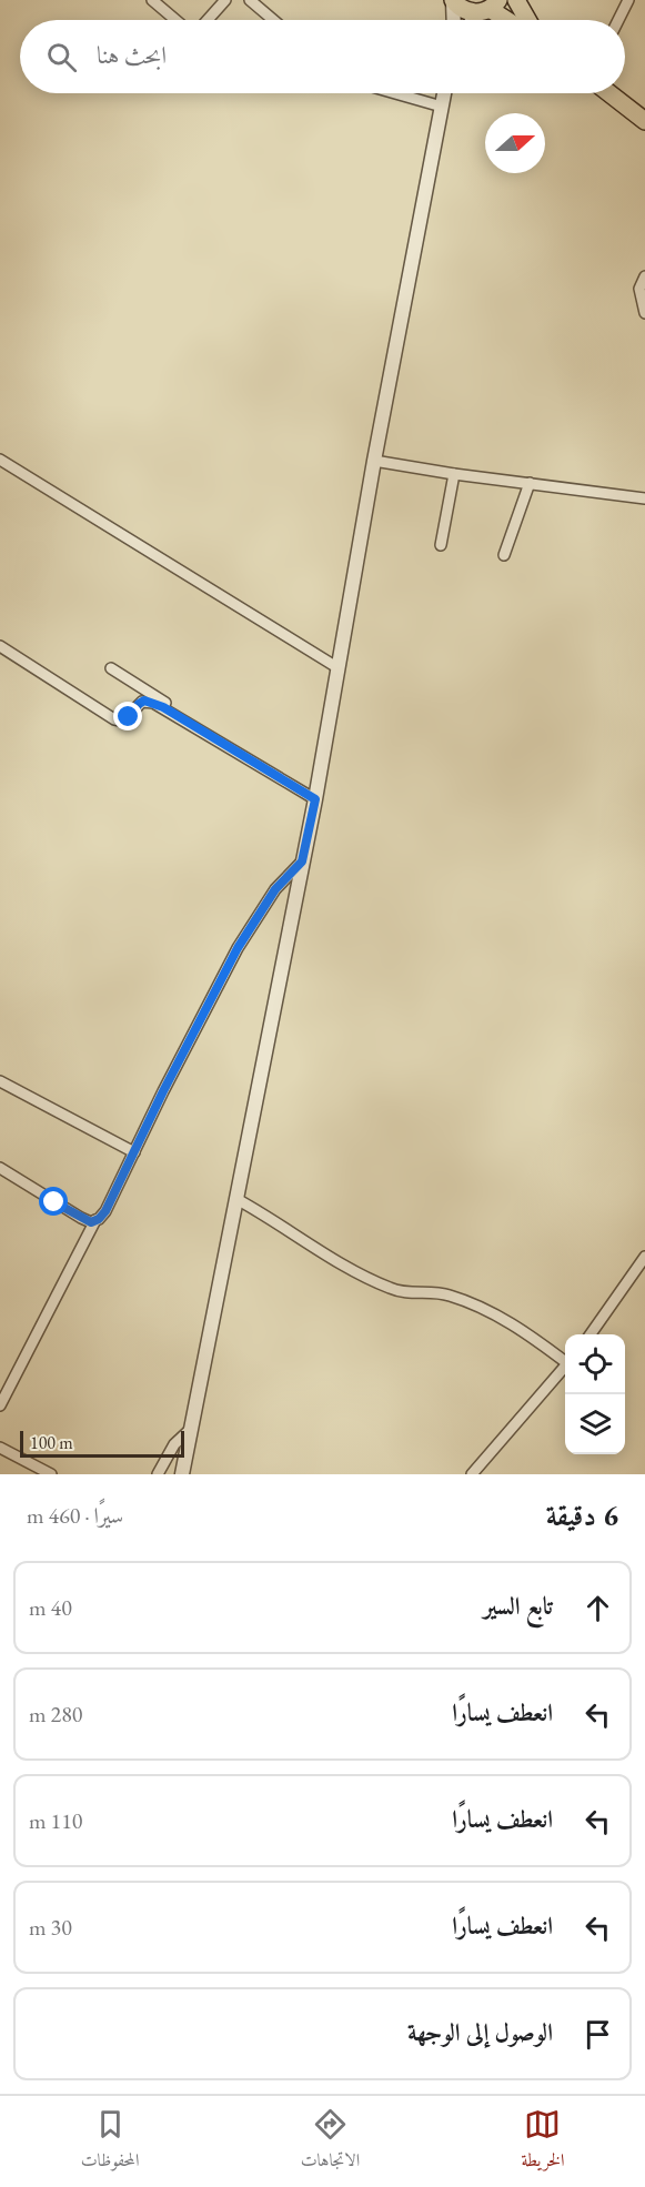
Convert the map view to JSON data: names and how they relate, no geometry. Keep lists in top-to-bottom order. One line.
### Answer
{"scale_bar":"100 m","north":"right","page":{"search":"ابحث هنا","scale":"100 m","heading":["6 دقيقة","سيرًا · 460 m"],"list":[["تابع السير","40 m"],["انعطف يسارًا","280 m"],["انعطف يسارًا","110 m"],["انعطف يسارًا","30 m"],"الوصول إلى الوجهة"],"nav":["الخريطة","الاتجاهات","المحفوظات"]}}
